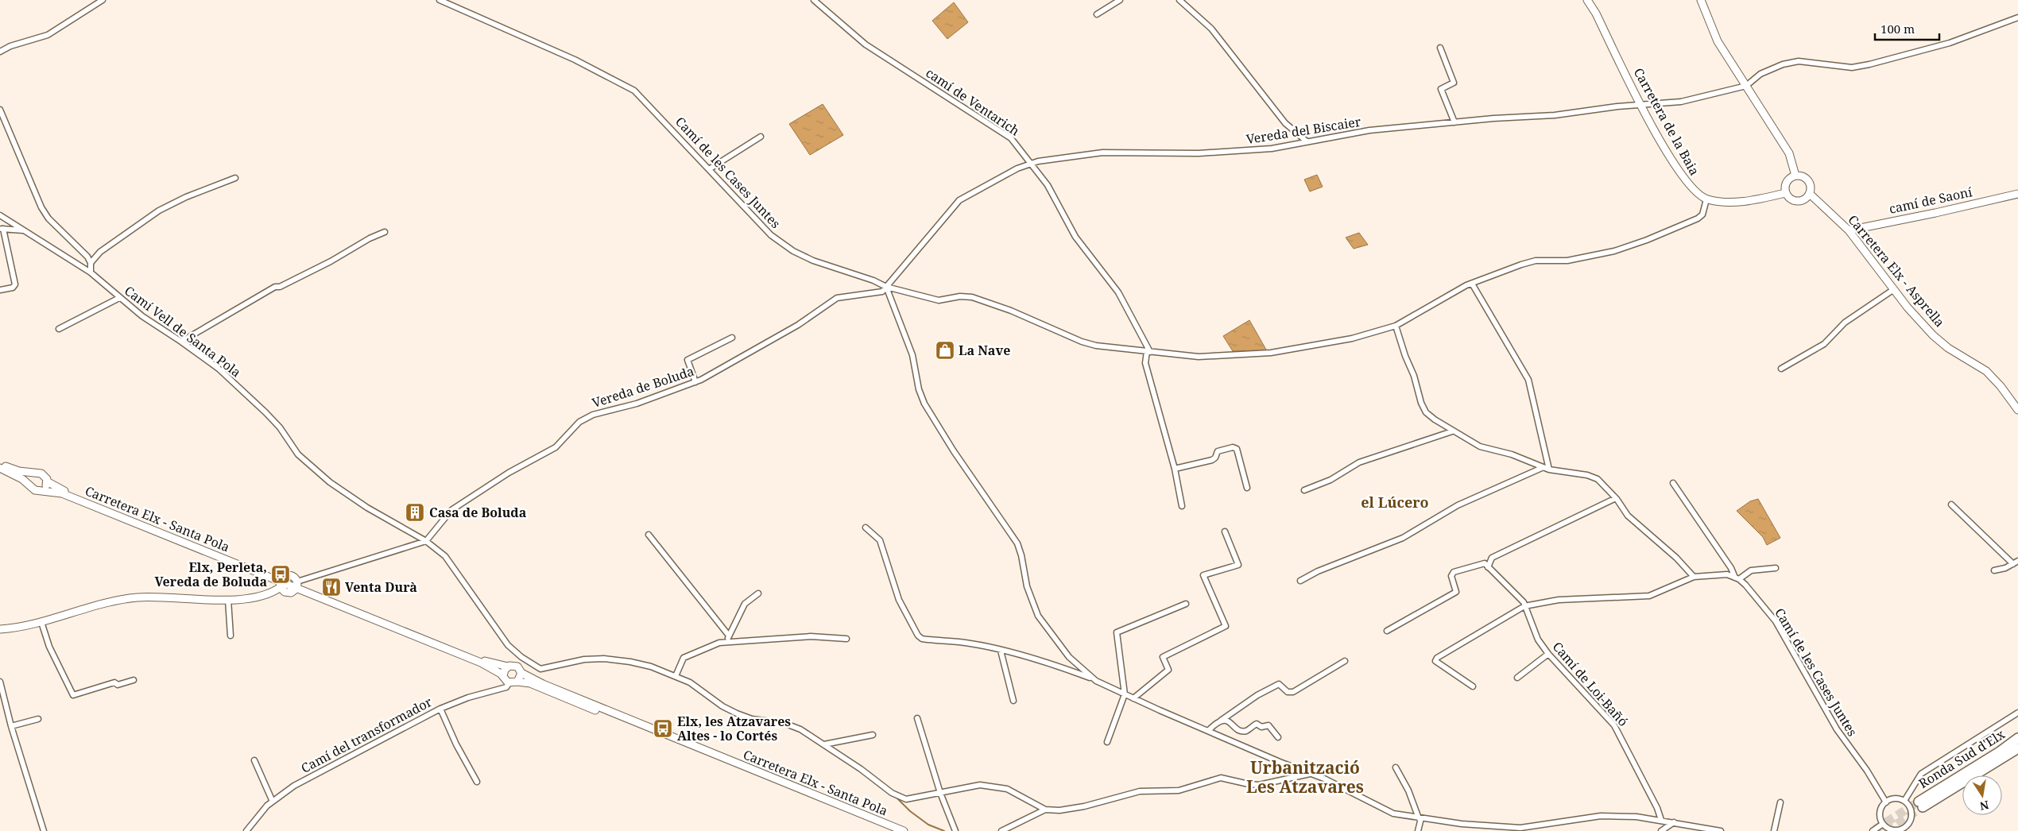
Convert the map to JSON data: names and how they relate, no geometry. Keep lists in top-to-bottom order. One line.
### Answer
{"streets":{"highway":["Ronda Sud d'Elx"],"main road":["Carretera de la Baia","camí de Saoní","Carretera Elx - Asprella","Carretera Elx - Santa Pola"],"street":["camí de Ventarich","Vereda del Biscaier","Camí de les Cases Juntes","Camí Vell de Santa Pola","Vereda de Boluda","Camí de Loi-Bañó","Camí del transformador"]},"crossings":[["camí de Ventarich","Vereda del Biscaier"],["camí de Ventarich","Camí de les Cases Juntes"],["Carretera de la Baia","Vereda del Biscaier"],["Carretera de la Baia","Camí de les Cases Juntes"],["Vereda del Biscaier","Camí de les Cases Juntes"],["Vereda del Biscaier","Vereda de Boluda"],["Camí de les Cases Juntes","Vereda de Boluda"],["camí de Saoní","Carretera Elx - Asprella"],["Camí Vell de Santa Pola","Vereda de Boluda"],["Carretera Elx - Santa Pola","Camí del transformador"]],"districts":["el Lúcero","Urbanització Les Atzavares"],"places":{"shop":["La Nave"],"building":["Casa de Boluda"],"bus stop":["Elx, Perleta, Vereda de Boluda","Elx, les Atzavares Altes - lo Cortés"],"restaurant":["Venta Durà"]},"scale_bar":"100 m","north":"bottom"}
